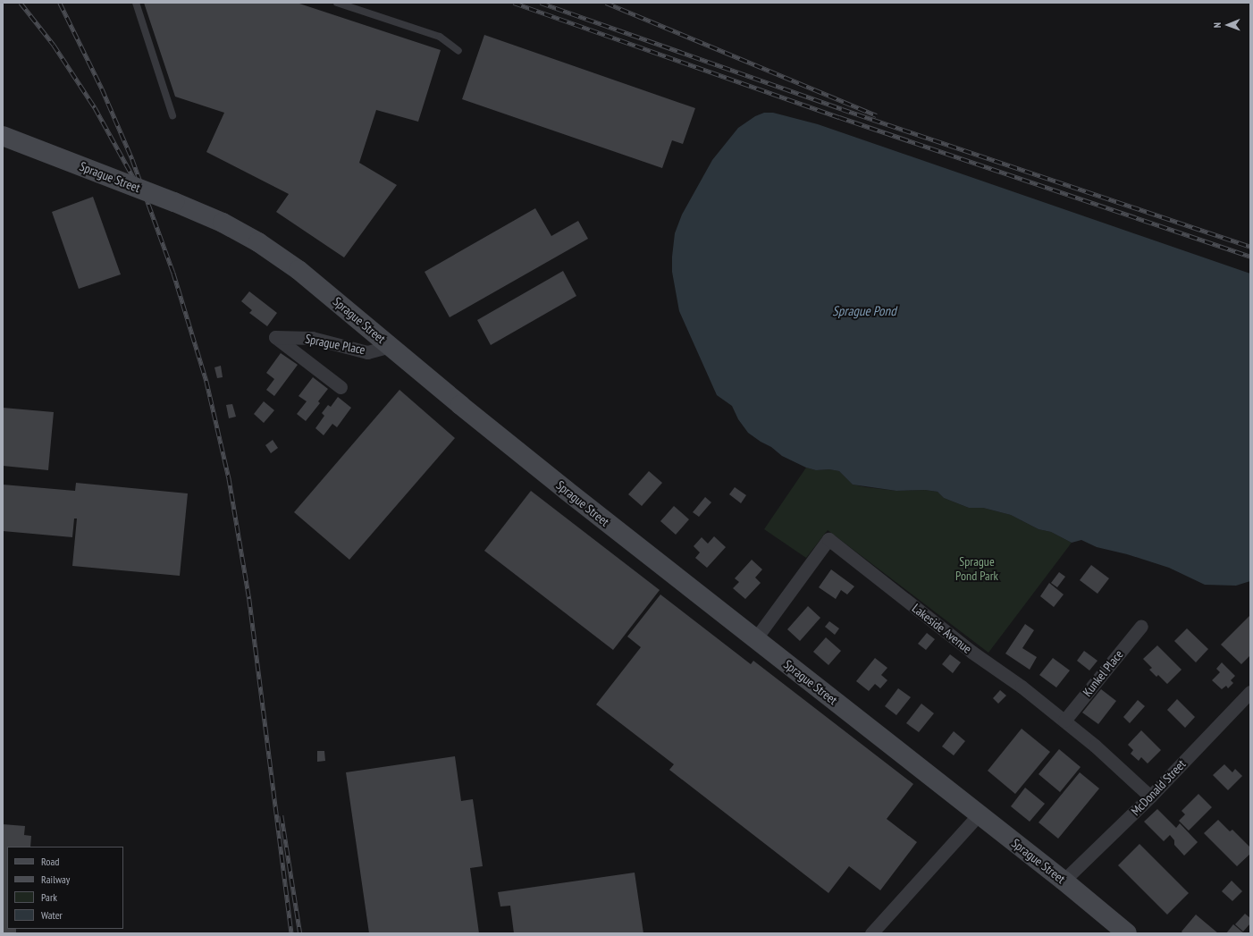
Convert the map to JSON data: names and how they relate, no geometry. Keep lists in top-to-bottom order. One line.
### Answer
{"streets":{"main road":["Sprague Street"],"street":["Sprague Place","Lakeside Avenue","Kunkel Place","McDonald Street"]},"crossings":[["Sprague Street","Sprague Place"],["Sprague Street","Lakeside Avenue"],["Sprague Street","McDonald Street"],["Lakeside Avenue","Kunkel Place"],["Lakeside Avenue","McDonald Street"]],"water":["Sprague Pond"],"parks":["Sprague Pond Park"],"legend":["Road","Railway","Park","Water"],"north":"left"}
